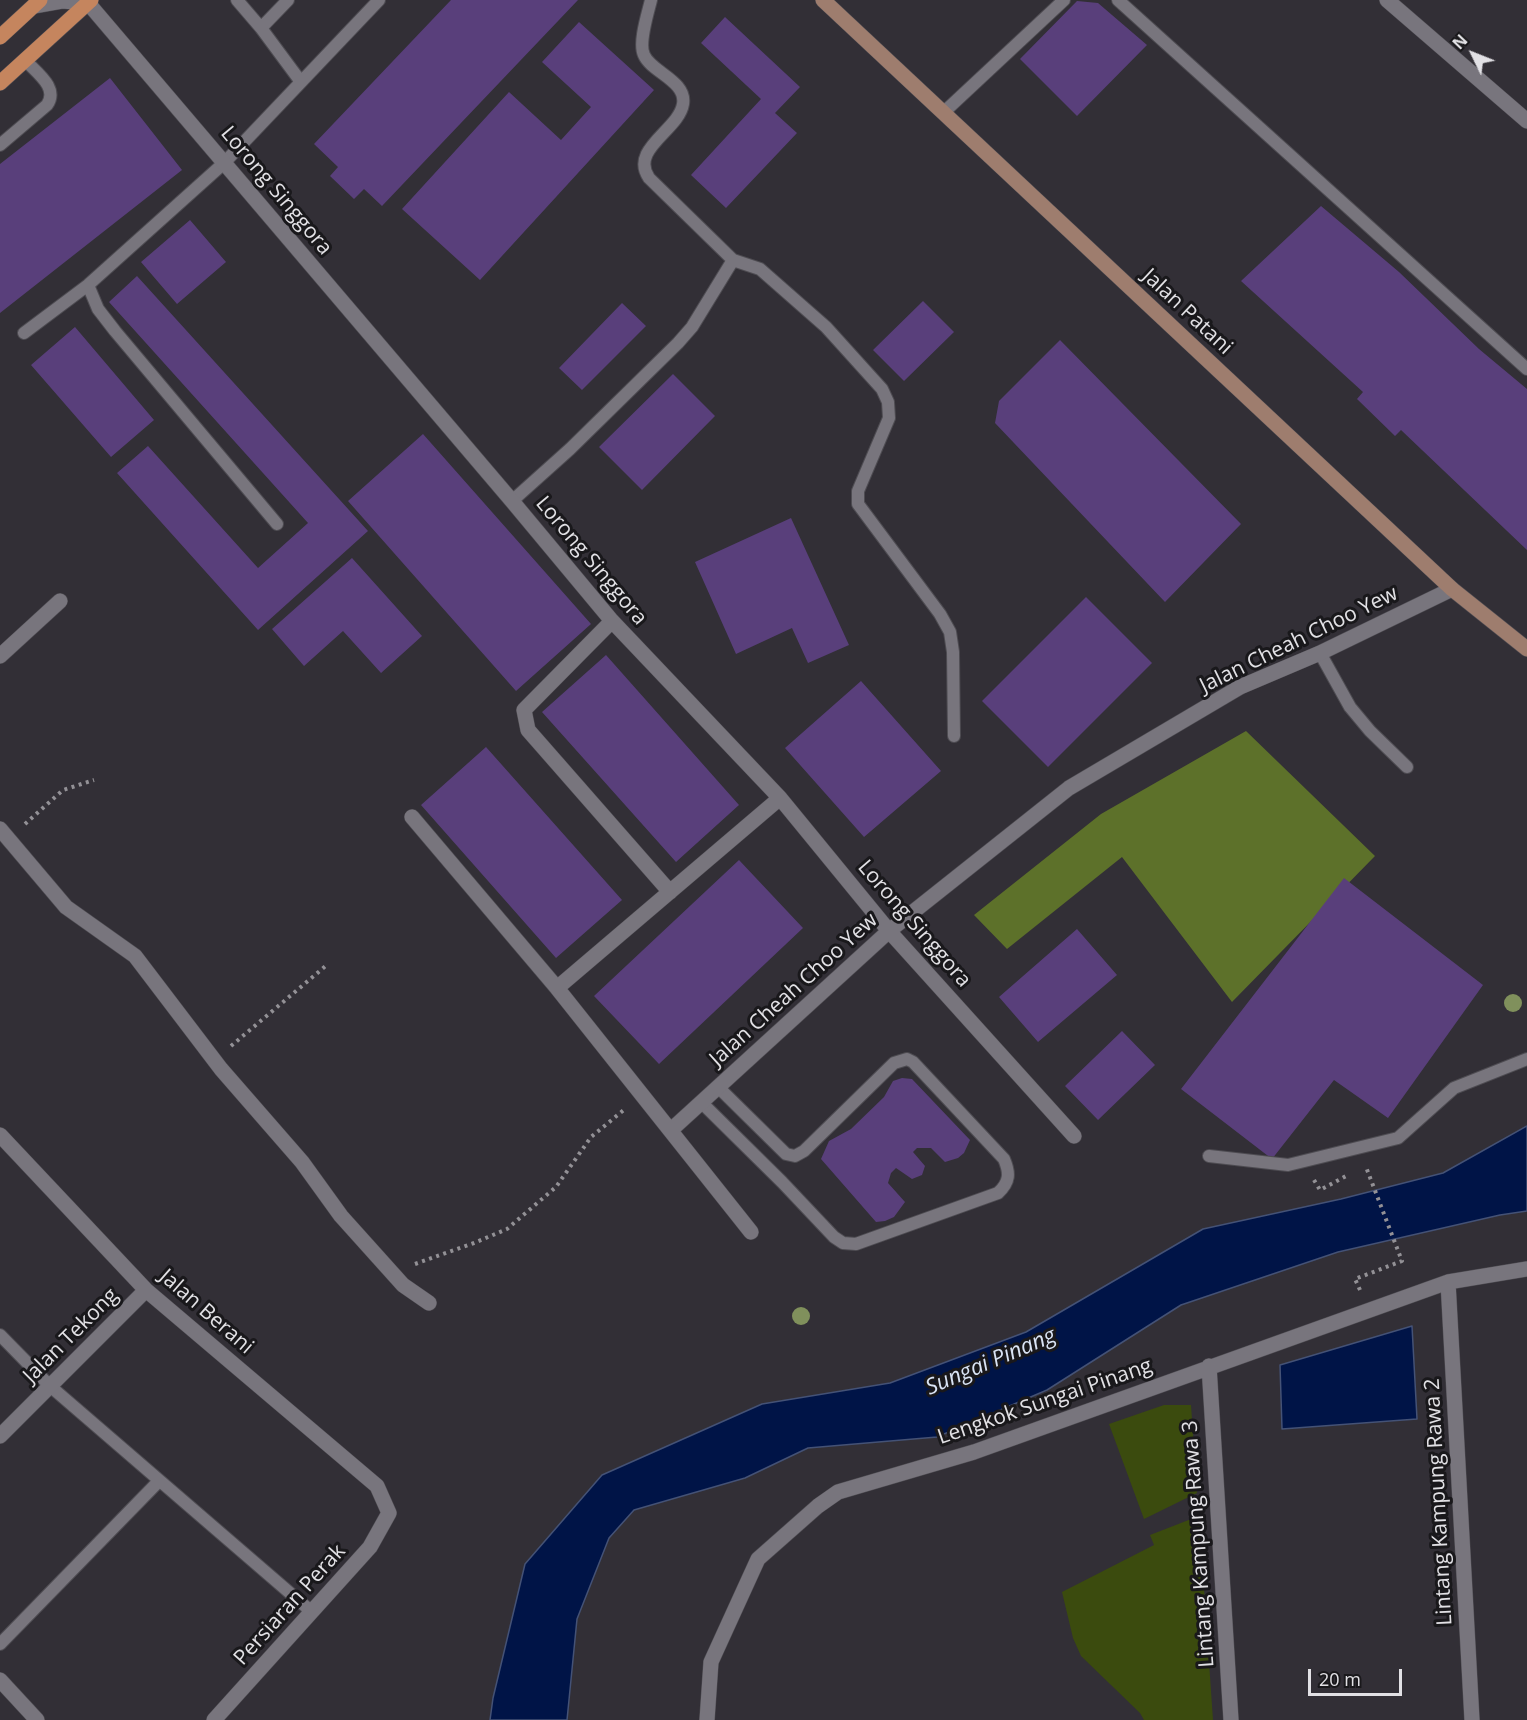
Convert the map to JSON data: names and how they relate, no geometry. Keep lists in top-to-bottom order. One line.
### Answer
{"streets":{"main road":["Jalan Patani"],"street":["Lorong Singgora","Jalan Cheah Choo Yew","Jalan Berani","Jalan Tekong","Lengkok Sungai Pinang","Lintang Kampung Rawa 2","Lintang Kampung Rawa 3","Persiaran Perak"]},"crossings":[["Lorong Singgora","Jalan Cheah Choo Yew"],["Jalan Patani","Jalan Cheah Choo Yew"],["Jalan Berani","Jalan Tekong"],["Jalan Berani","Persiaran Perak"],["Lengkok Sungai Pinang","Lintang Kampung Rawa 2"],["Lengkok Sungai Pinang","Lintang Kampung Rawa 3"]],"water":["Sungai Pinang"],"scale_bar":"20 m","north":"top left"}
